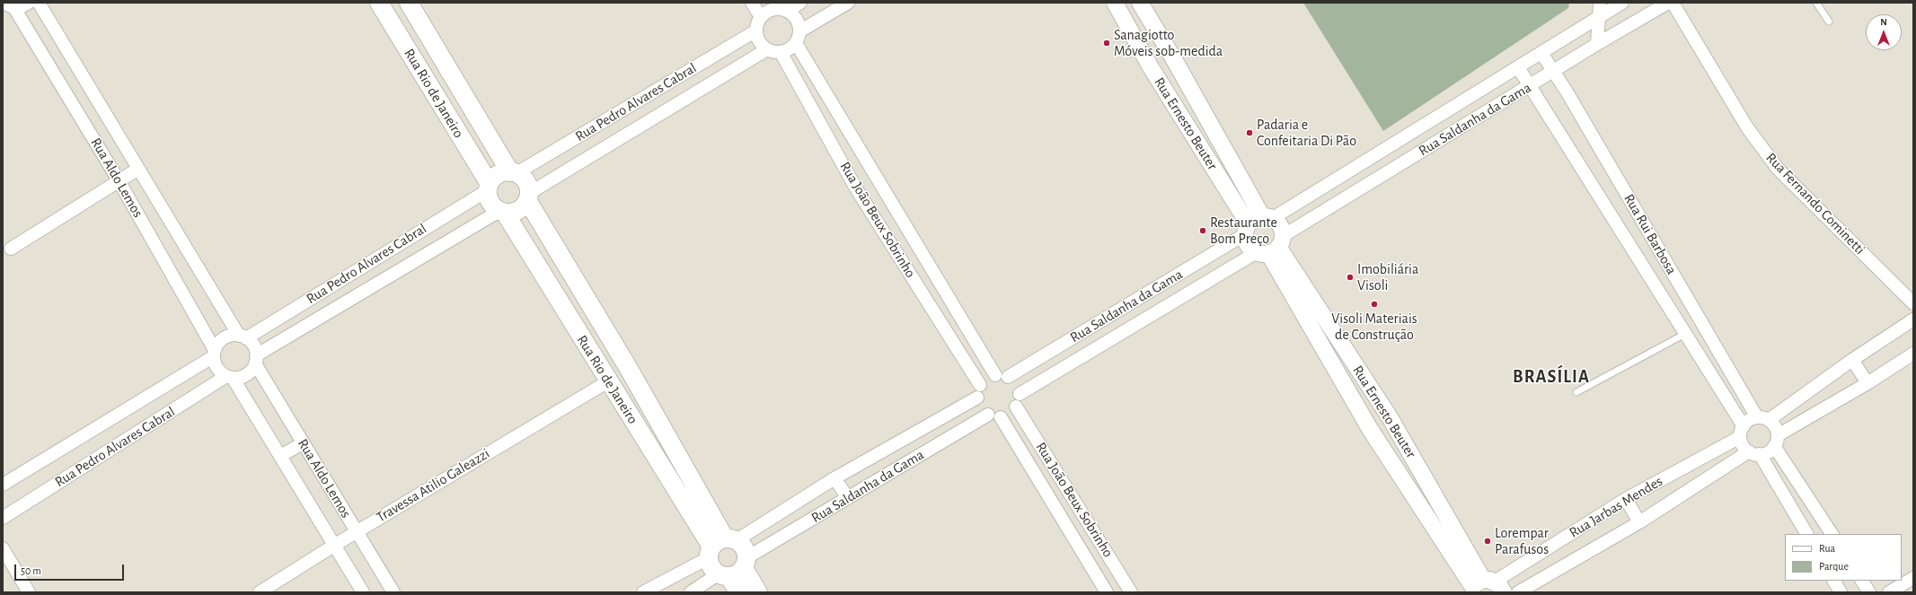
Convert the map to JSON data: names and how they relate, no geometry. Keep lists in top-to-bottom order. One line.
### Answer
{"streets":{"main road":["Rua Rio de Janeiro"],"street":["Rua Pedro Alvares Cabral","Rua Saldanha da Gama","Rua Ernesto Beuter","Rua Aldo Lemos","Rua Fernando Cominetti","Rua João Beux Sobrinho","Rua Rui Barbosa","Travessa Atilio Galeazzi","Rua Jarbas Mendes"]},"crossings":[["Rua Rio de Janeiro","Rua Pedro Alvares Cabral"],["Rua Rio de Janeiro","Rua Saldanha da Gama"],["Rua Rio de Janeiro","Travessa Atilio Galeazzi"],["Rua Pedro Alvares Cabral","Rua Aldo Lemos"],["Rua Pedro Alvares Cabral","Rua João Beux Sobrinho"],["Rua Saldanha da Gama","Rua Ernesto Beuter"],["Rua Saldanha da Gama","Rua João Beux Sobrinho"],["Rua Saldanha da Gama","Rua Rui Barbosa"],["Rua Ernesto Beuter","Rua Jarbas Mendes"],["Rua Aldo Lemos","Travessa Atilio Galeazzi"],["Rua Rui Barbosa","Rua Jarbas Mendes"]],"districts":["BRASÍLIA"],"places":["Sanagiotto Móveis sob-medida","Padaria e Confeitaria Di Pão","Restaurante Bom Preço","Imobiliária Visoli","Visoli Materiais de Construção","Lorempar Parafusos"],"legend":["Rua","Parque"],"scale_bar":"50 m","north":"top"}
